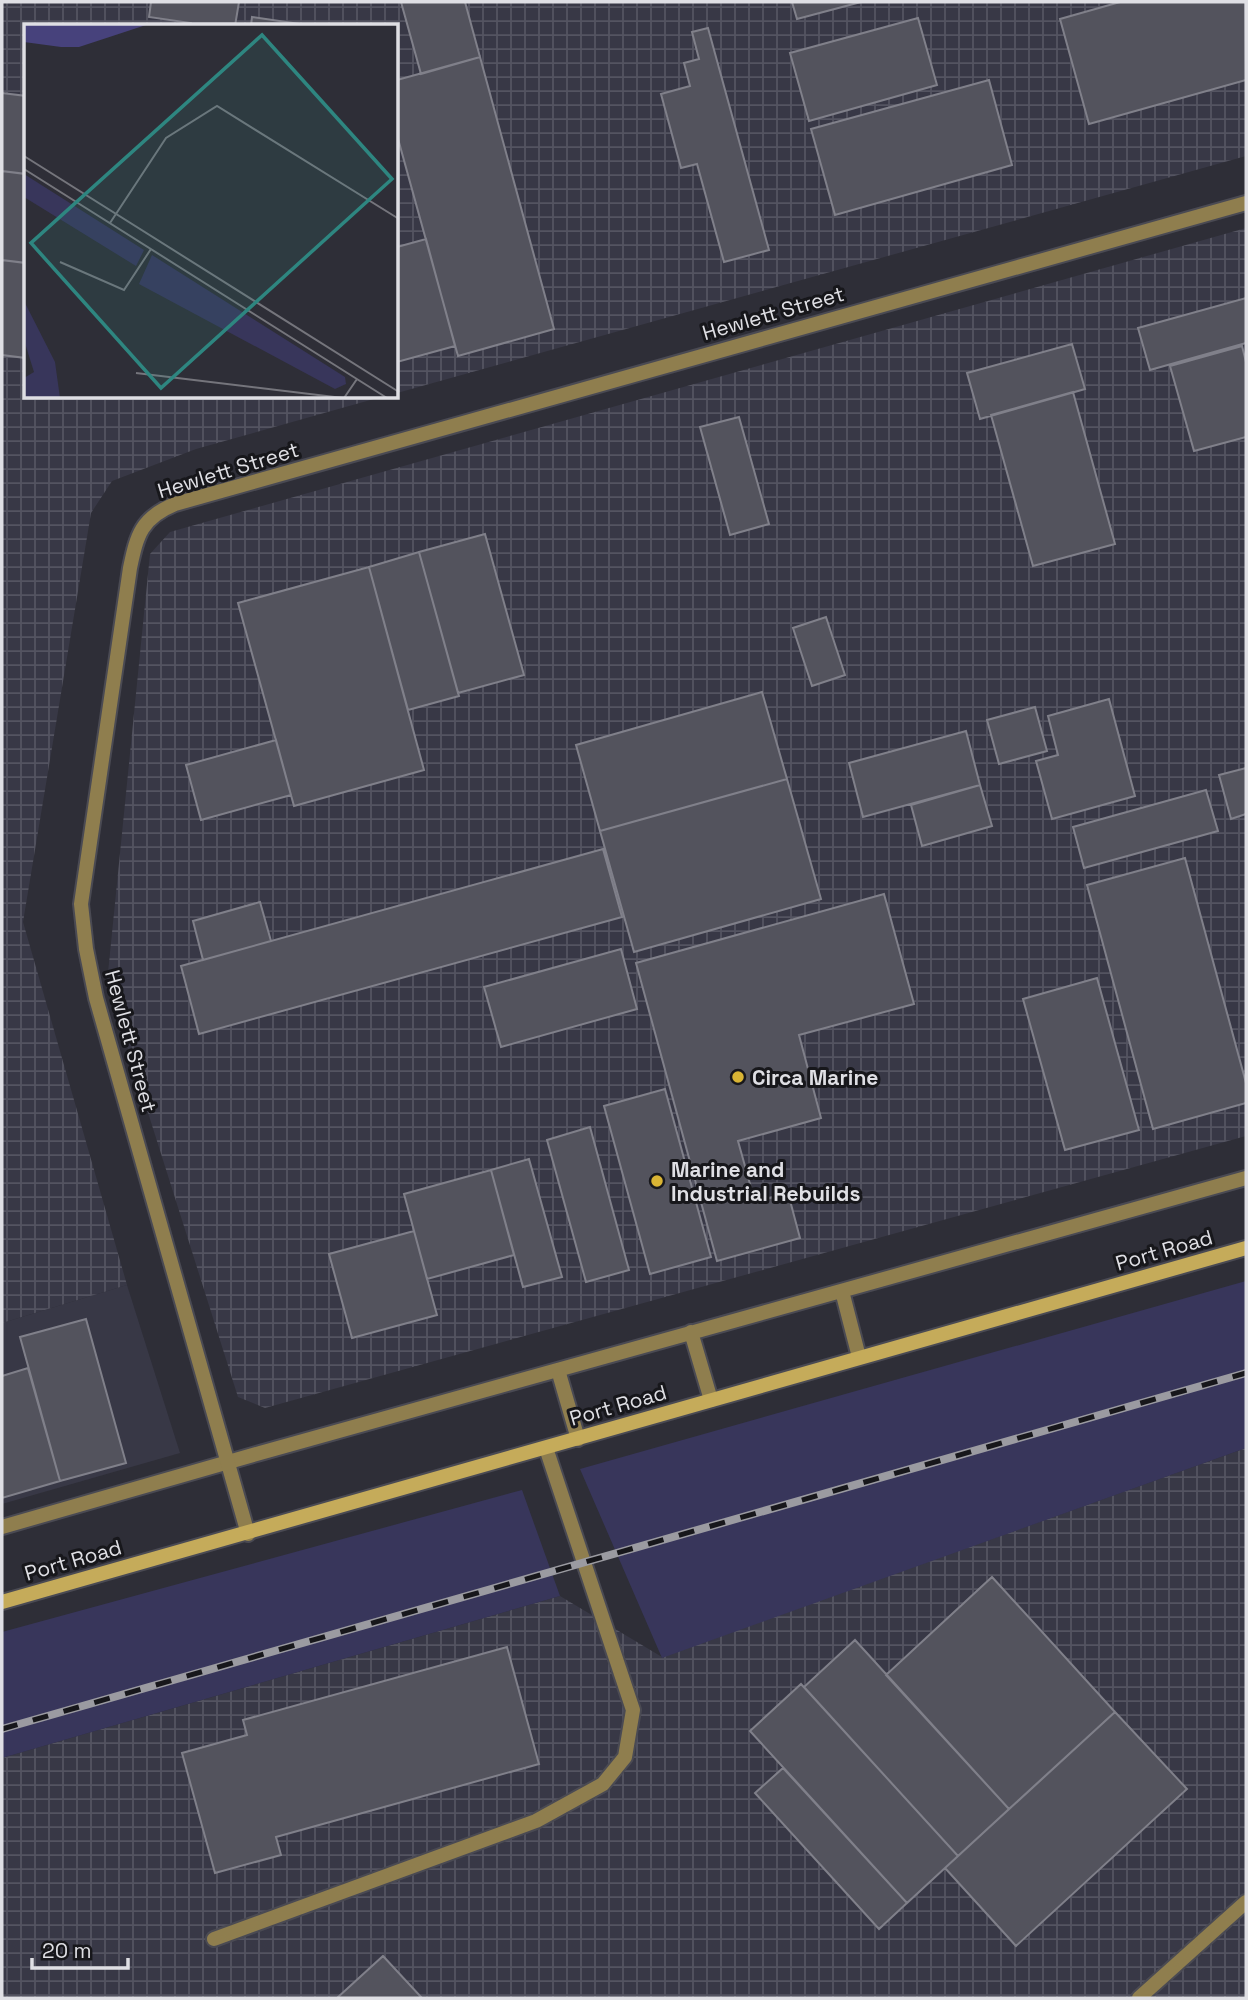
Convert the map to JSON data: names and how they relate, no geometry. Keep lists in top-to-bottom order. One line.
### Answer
{"streets":{"main road":["Port Road"],"street":["Hewlett Street"]},"crossings":[["Hewlett Street","Port Road"]],"places":["Circa Marine","Marine and Industrial Rebuilds"],"scale_bar":"20 m"}
